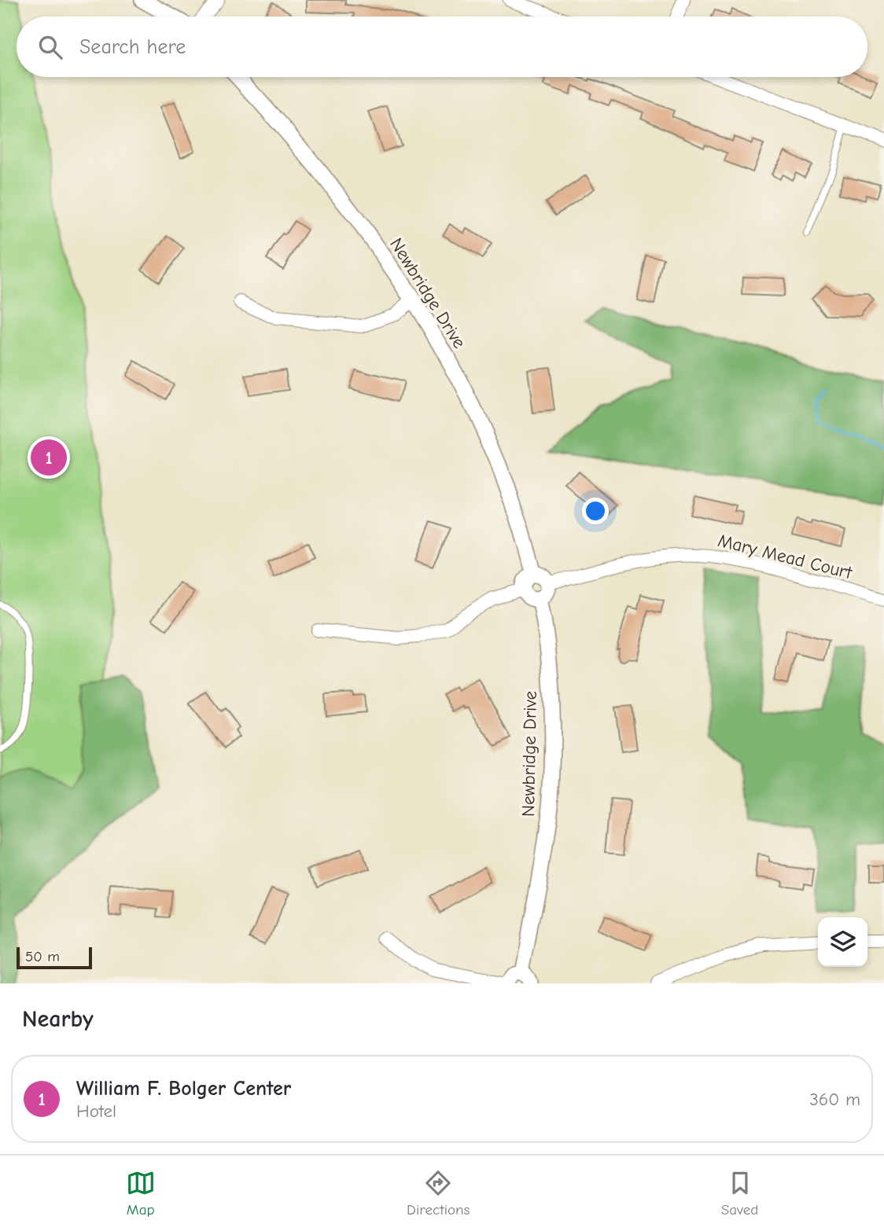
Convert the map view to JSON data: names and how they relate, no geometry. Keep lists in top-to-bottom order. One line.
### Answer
{"streets":{"street":["Newbridge Drive","Mary Mead Court"]},"crossings":[["Newbridge Drive","Mary Mead Court"]],"scale_bar":"50 m","page":{"search":"Search here","pins":"1","scale":"50 m","heading":"Nearby","list":[{"mark":"1","name":"William F. Bolger Center","note":"Hotel","value":"360 m"}],"nav":["Map","Directions","Saved"]}}
